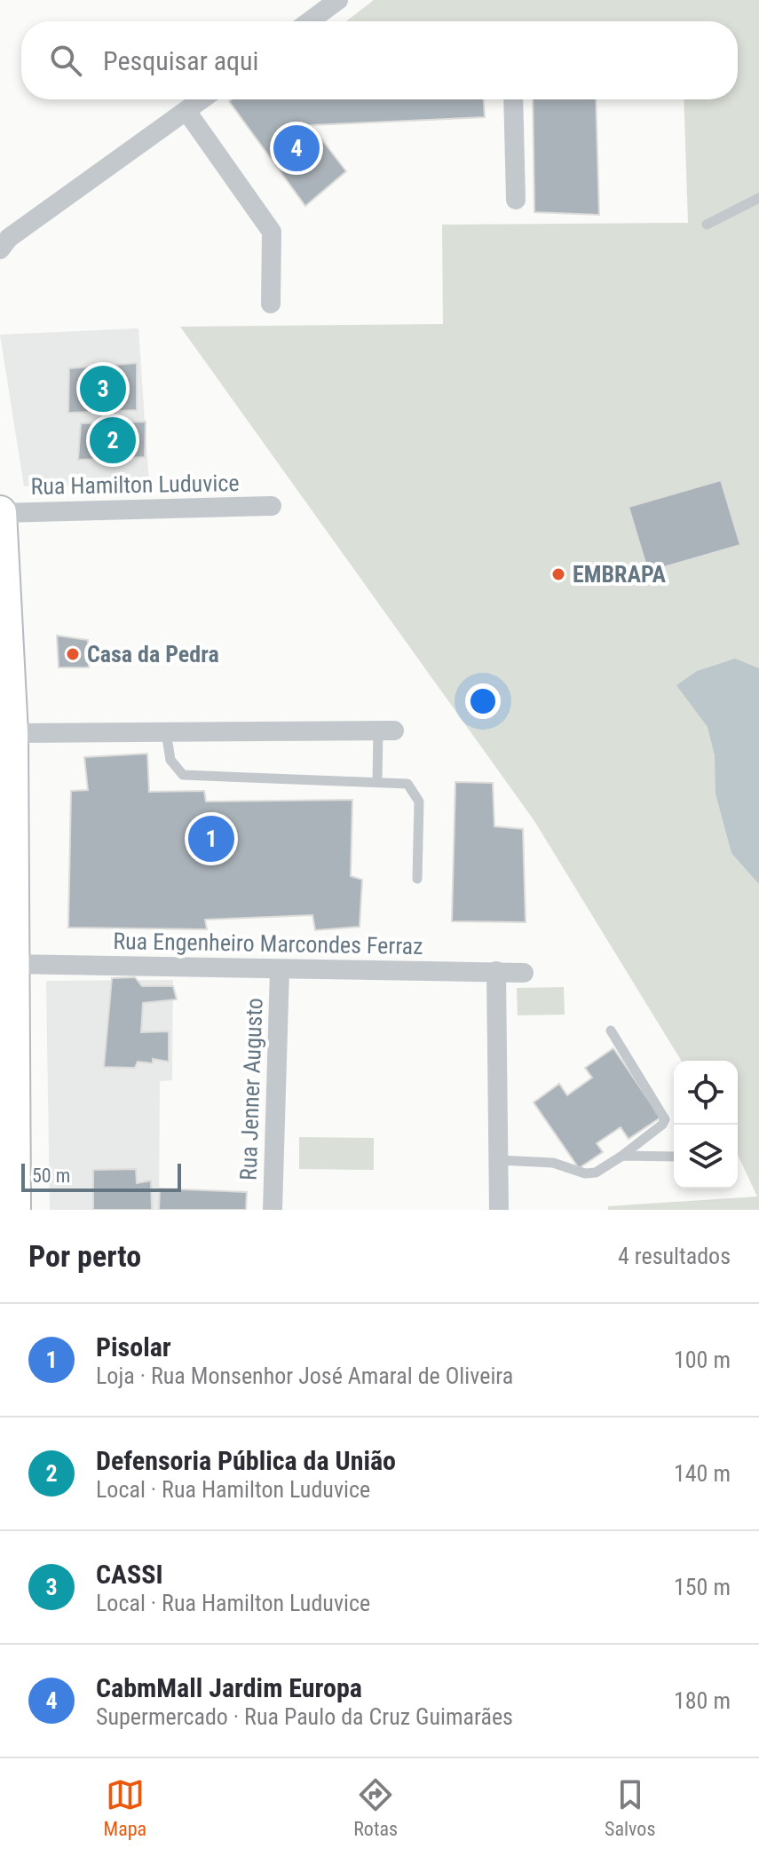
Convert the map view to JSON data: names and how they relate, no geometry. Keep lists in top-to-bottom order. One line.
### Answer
{"streets":{"street":["Rua Hamilton Luduvice","Rua Engenheiro Marcondes Ferraz","Rua Jenner Augusto"]},"crossings":[["Rua Engenheiro Marcondes Ferraz","Rua Jenner Augusto"]],"places":["EMBRAPA","Casa da Pedra"],"scale_bar":"50 m","page":{"search":"Pesquisar aqui","pins":["4","3","2","1"],"scale":"50 m","heading":["Por perto","4 resultados"],"list":[{"mark":"1","name":"Pisolar","note":"Loja · Rua Monsenhor José Amaral de Oliveira","value":"100 m"},{"mark":"2","name":"Defensoria Pública da União","note":"Local · Rua Hamilton Luduvice","value":"140 m"},{"mark":"3","name":"CASSI","note":"Local · Rua Hamilton Luduvice","value":"150 m"},{"mark":"4","name":"CabmMall Jardim Europa","note":"Supermercado · Rua Paulo da Cruz Guimarães","value":"180 m"}],"nav":["Mapa","Rotas","Salvos"]}}
